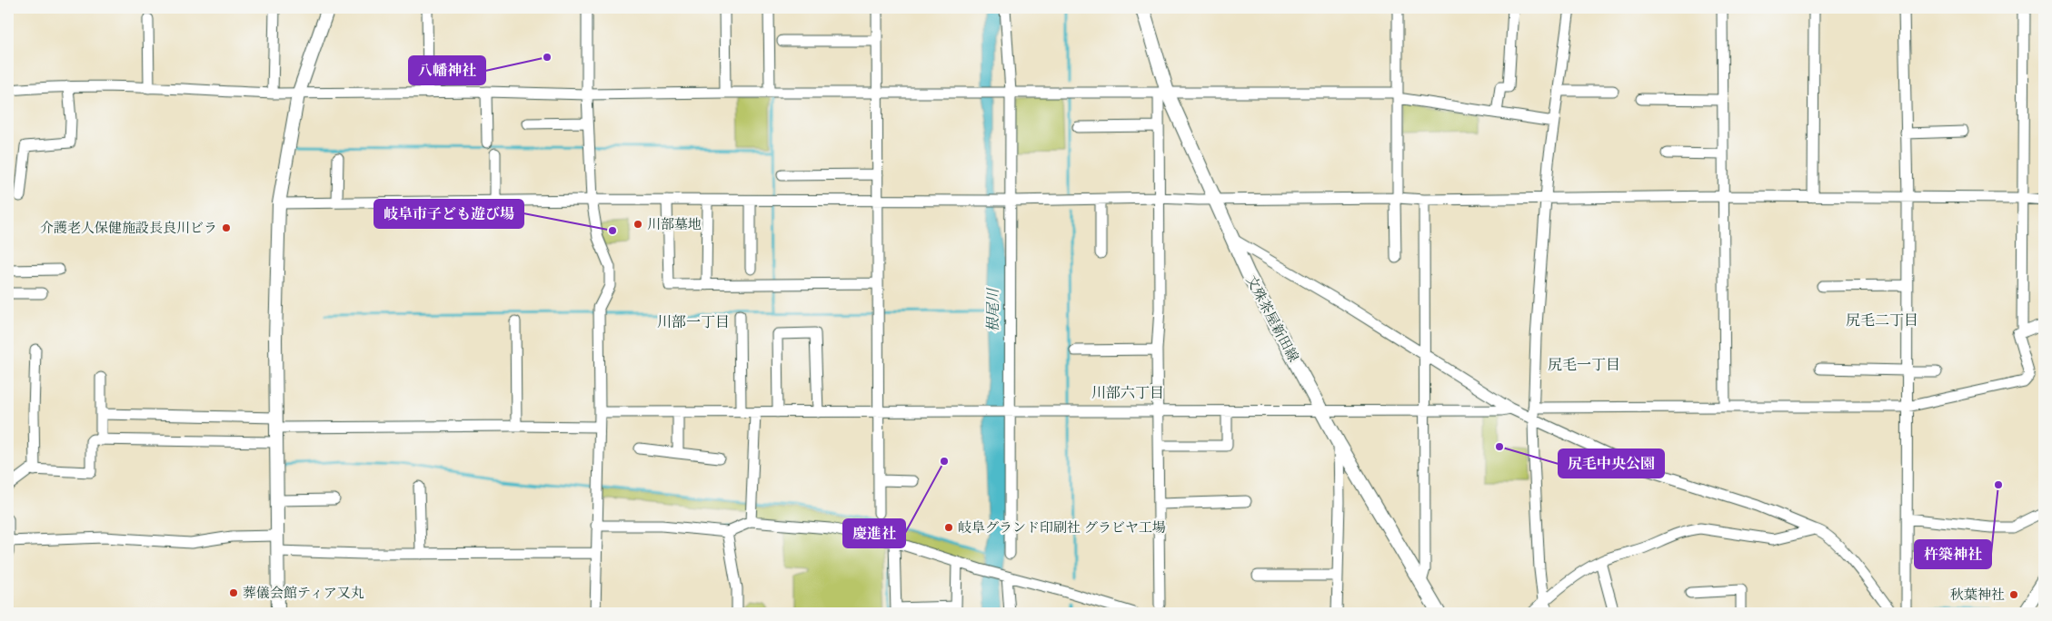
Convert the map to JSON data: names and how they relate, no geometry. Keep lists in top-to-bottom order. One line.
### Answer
{"streets":{"main road":["文殊茶屋新田線"]},"districts":["尻毛二丁目","川部一丁目","尻毛一丁目","川部六丁目"],"water":["根尾川"],"places":["八幡神社","川部墓地","介護老人保健施設長良川ビラ","岐阜市子ども遊び場","尻毛中央公園","慶進社","杵築神社","岐阜グランド印刷社 グラビヤ工場","葬儀会館ティア又丸","秋葉神社"]}
